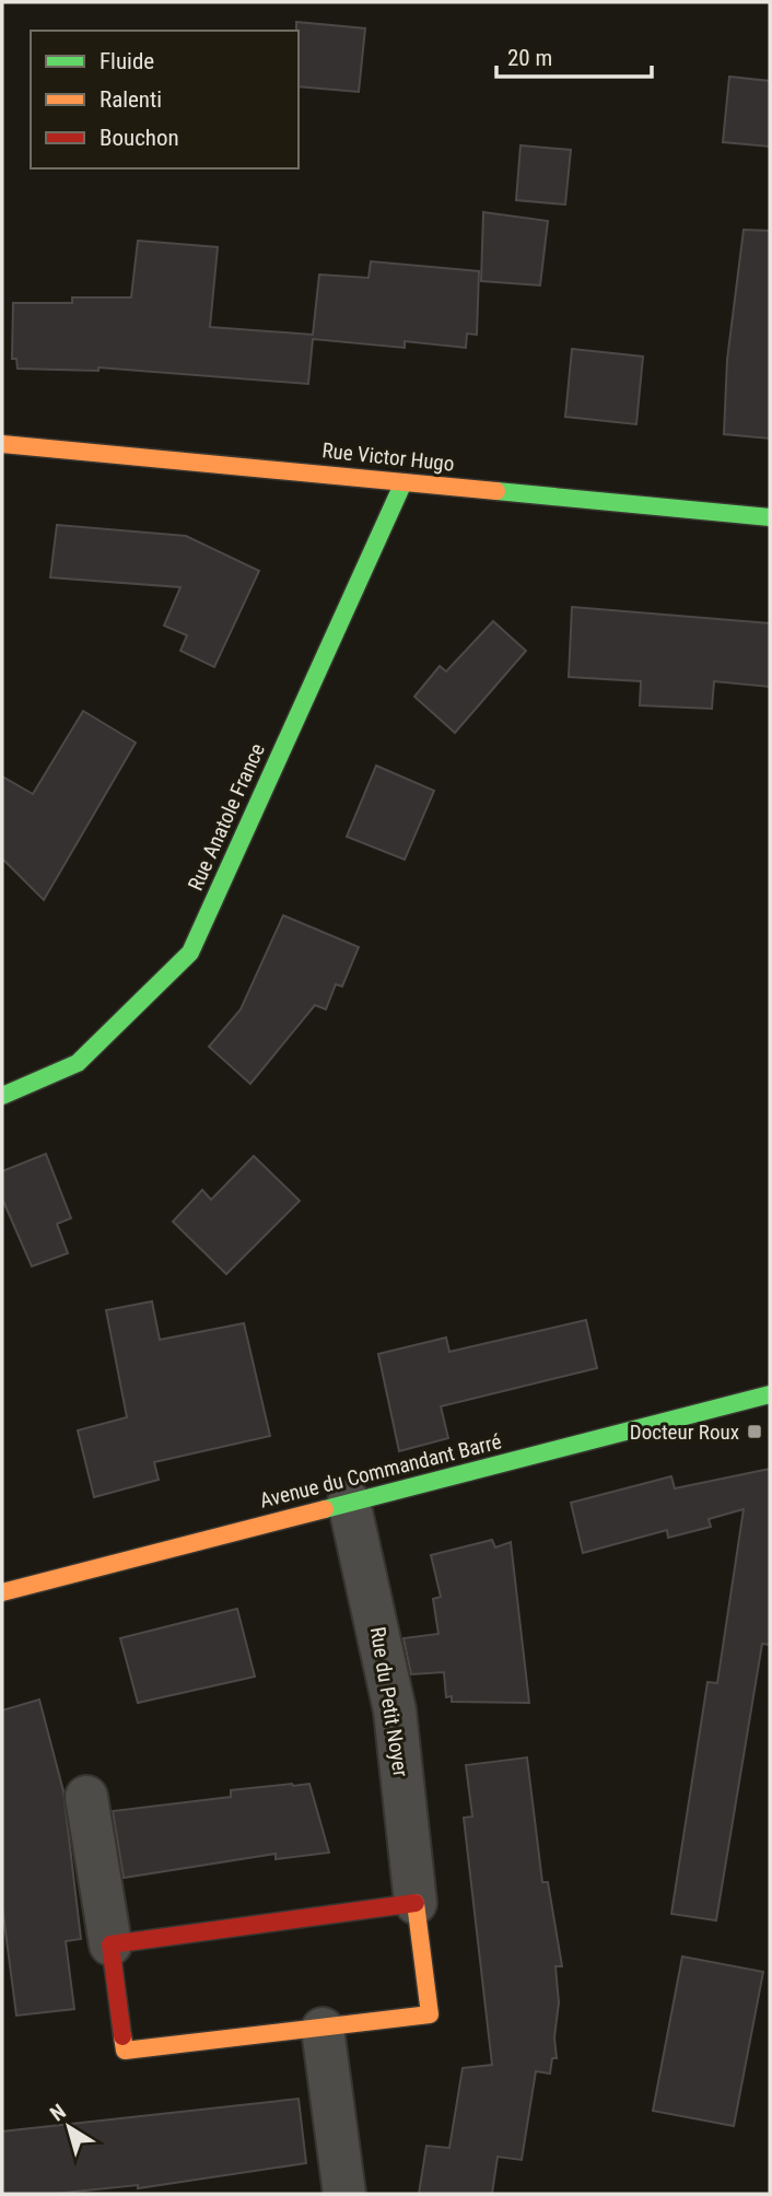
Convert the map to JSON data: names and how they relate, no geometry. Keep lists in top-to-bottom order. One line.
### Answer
{"streets":{"street":["Rue Victor Hugo","Rue Anatole France","Avenue du Commandant Barré","Rue du Petit Noyer"]},"crossings":[["Rue Victor Hugo","Rue Anatole France"],["Avenue du Commandant Barré","Rue du Petit Noyer"]],"places":{"transit":["Docteur Roux"]},"legend":["Fluide","Ralenti","Bouchon"],"scale_bar":"20 m","north":"top left"}
